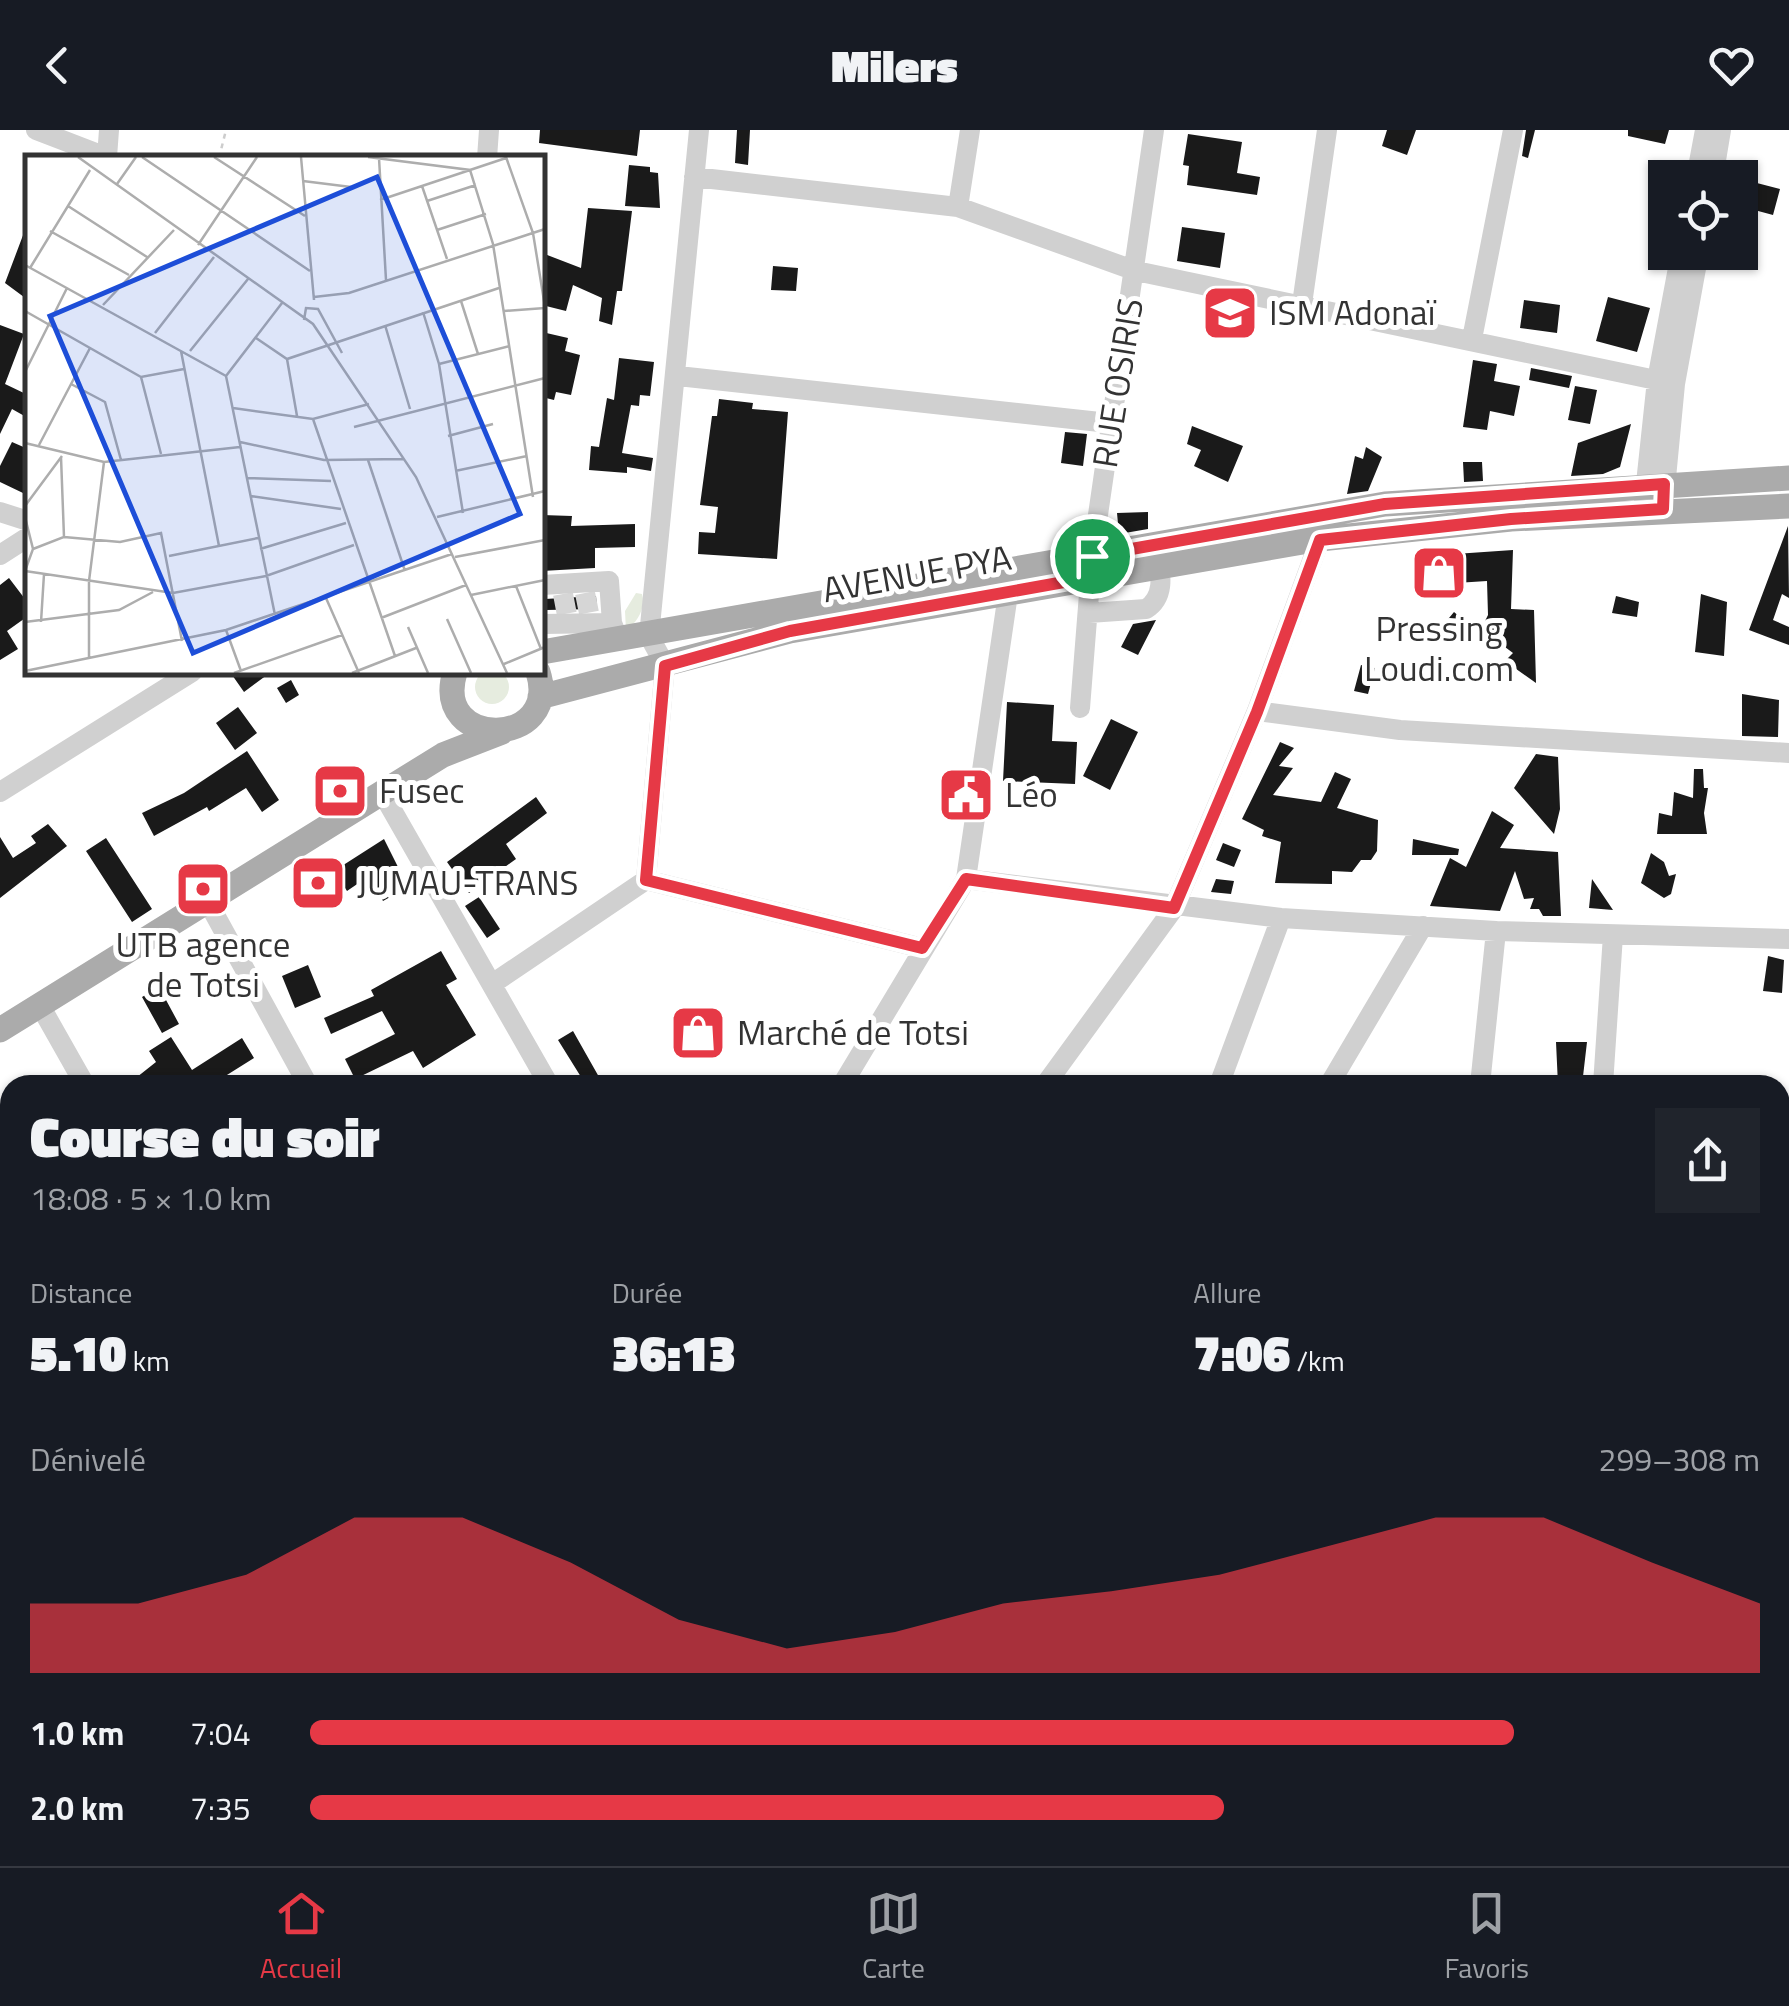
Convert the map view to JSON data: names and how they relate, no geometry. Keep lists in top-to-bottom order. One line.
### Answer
{"streets":{"main road":["AVENUE PYA"],"street":["RUE OSIRIS"]},"crossings":[["RUE OSIRIS","AVENUE PYA"]],"places":{"school or university":["ISM Adonaï"],"shop":["Pressing Loudi.com","Marché de Totsi"],"bank":["Fusec","JUMAU-TRANS","UTB agence de Totsi"],"public building":["Léo"]},"page":{"header":"Milers","heading":["Course du soir","18:08 · 5 × 1.0 km"],"stats":[["Distance","5.10 km"],["Durée","36:13"],["Allure","7:06 /km"]],"chart":["Dénivelé","299–308 m"],"list":[{"name":"1.0 km","note":"7:04"},{"name":"2.0 km","note":"7:35"}],"tabs":["Accueil","Carte","Favoris"]}}
